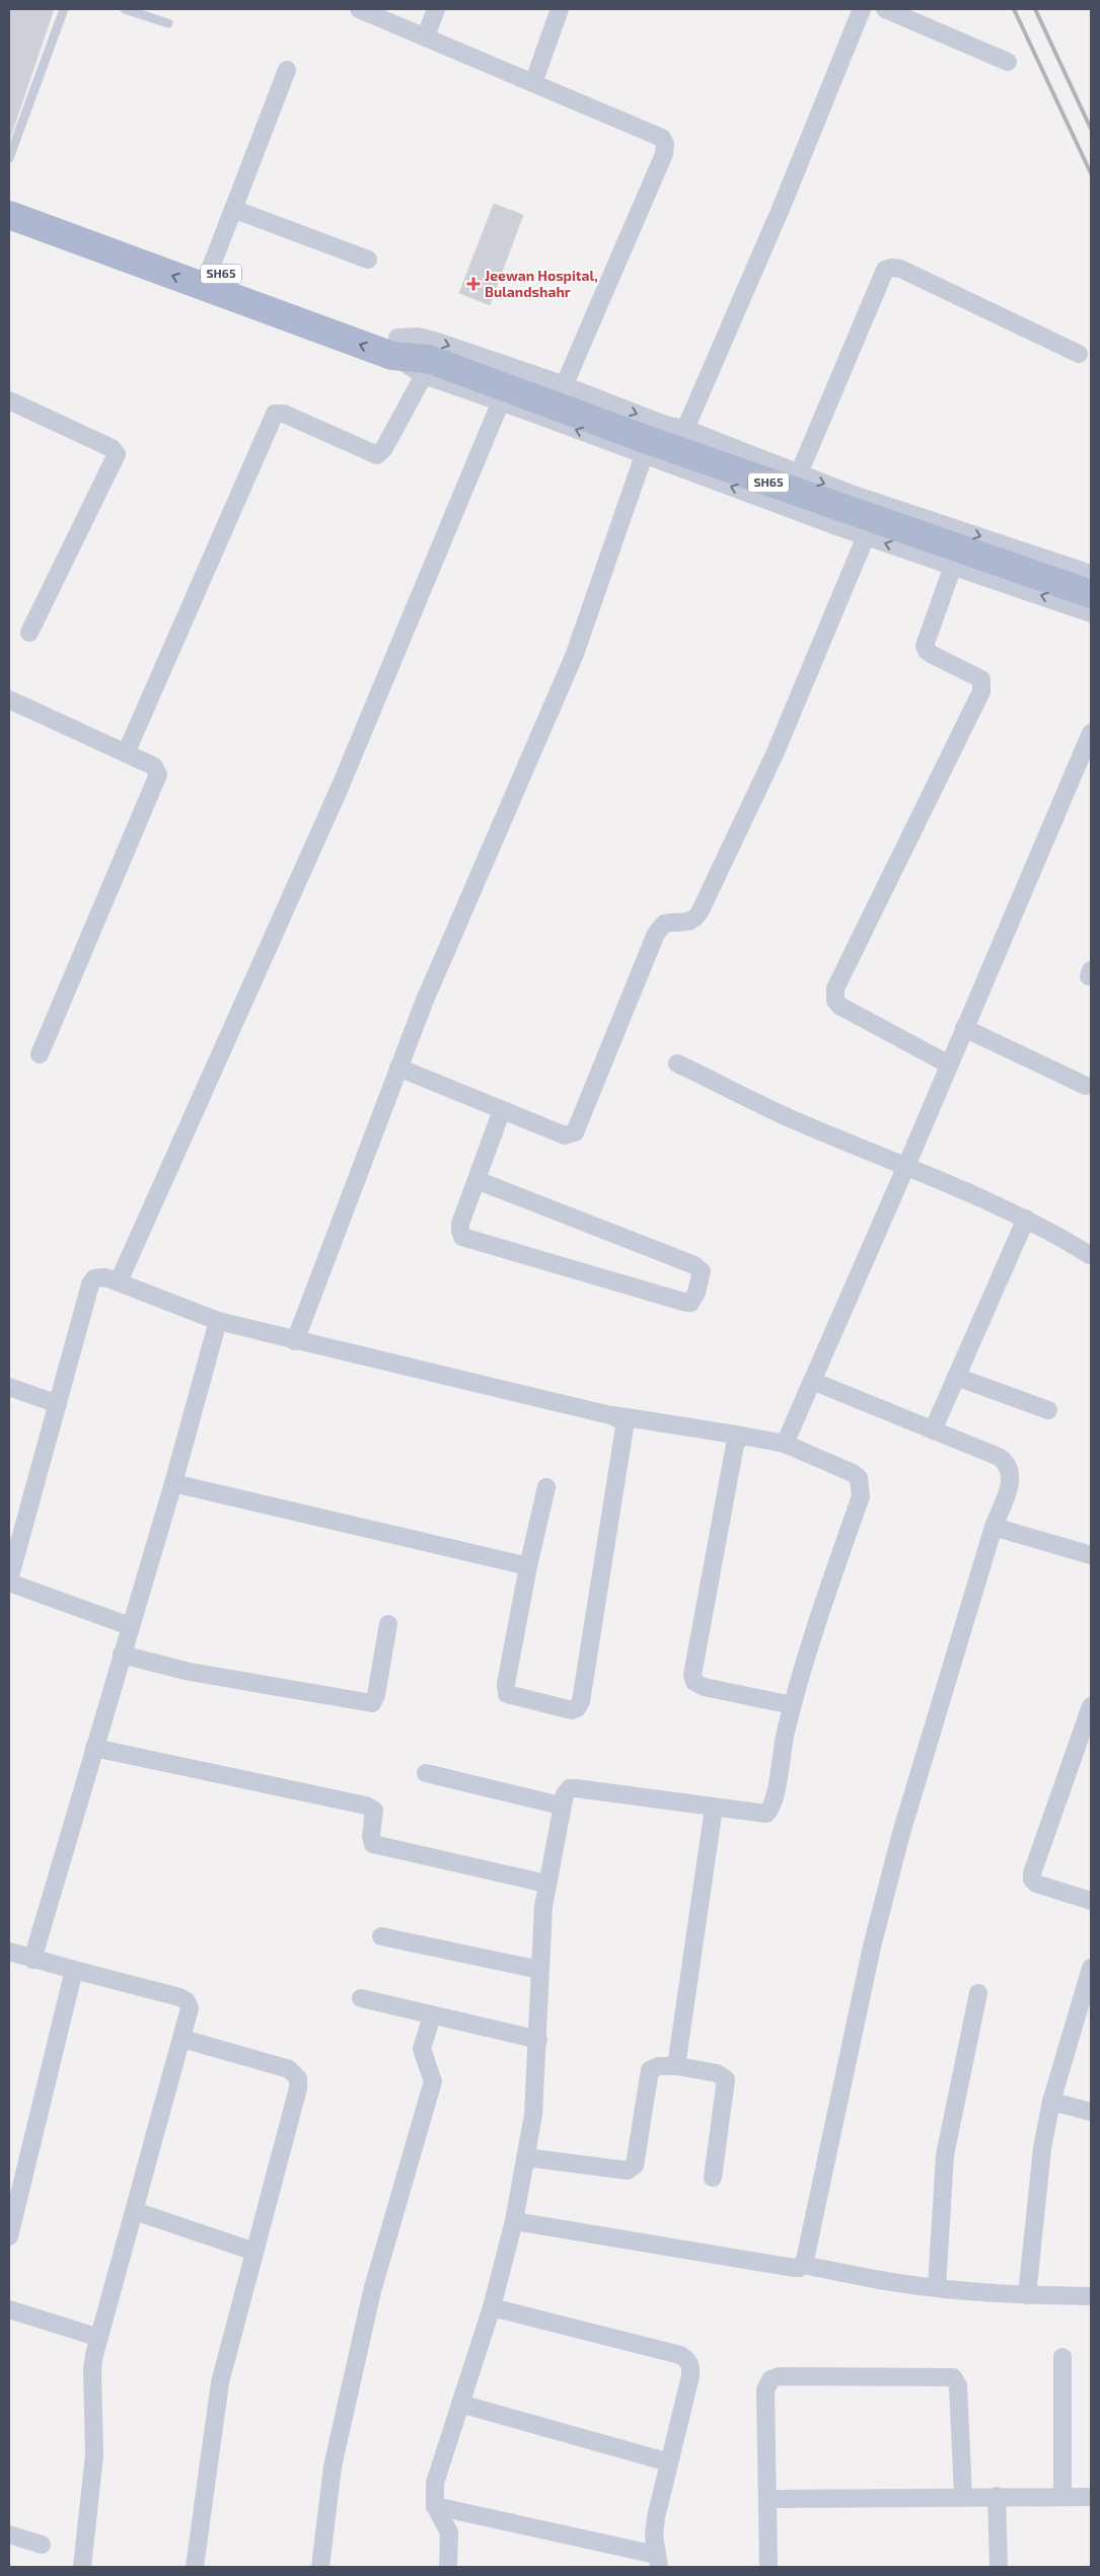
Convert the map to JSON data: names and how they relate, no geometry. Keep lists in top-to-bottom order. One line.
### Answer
{"streets":{"main road":["SH65"]},"places":{"health":["Jeewan Hospital, Bulandshahr"]}}
